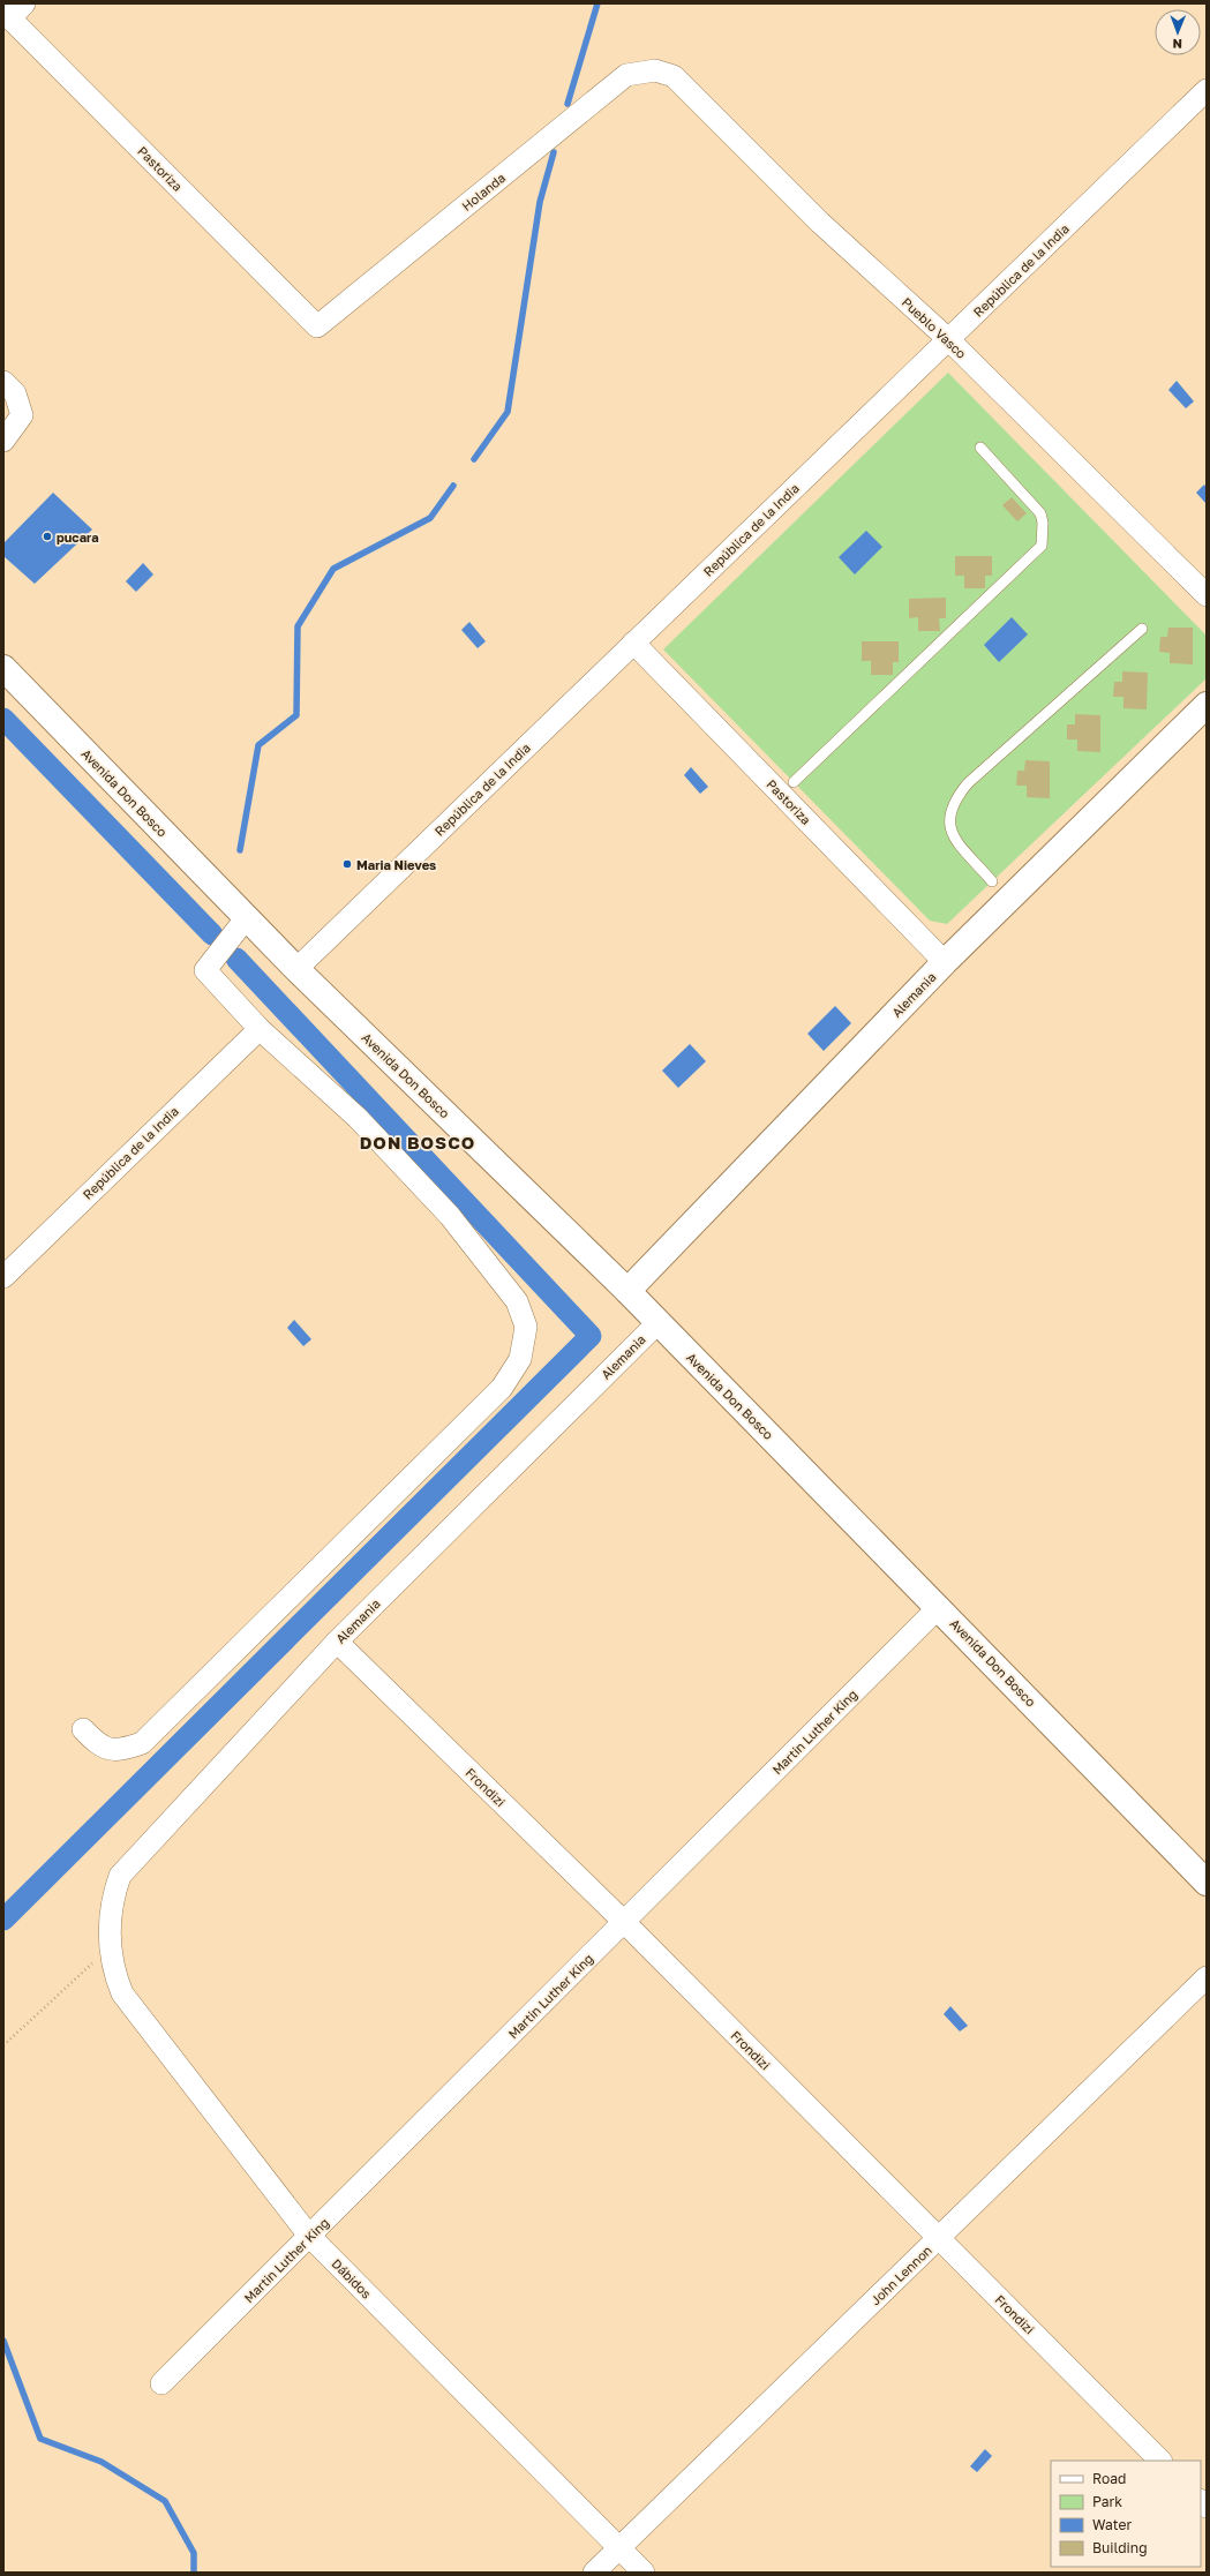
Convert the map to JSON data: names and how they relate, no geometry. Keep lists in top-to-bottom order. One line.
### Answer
{"streets":{"main road":["Avenida Don Bosco","Alemania"],"street":["Pastoriza","Holanda","República de la India","Pueblo Vasco","Martin Luther King","Frondizi","John Lennon","Dábidos"]},"crossings":[["Pastoriza","Holanda"],["Pastoriza","República de la India"],["Pastoriza","Alemania"],["Holanda","Pueblo Vasco"],["República de la India","Pueblo Vasco"],["República de la India","Avenida Don Bosco"],["Avenida Don Bosco","Alemania"],["Avenida Don Bosco","Martin Luther King"],["Alemania","Frondizi"],["Alemania","Dábidos"],["Martin Luther King","Frondizi"],["Martin Luther King","Dábidos"],["Frondizi","John Lennon"],["John Lennon","Dábidos"]],"districts":["DON BOSCO"],"places":["pucara","Maria Nieves"],"legend":["Road","Park","Water","Building"],"north":"bottom"}
